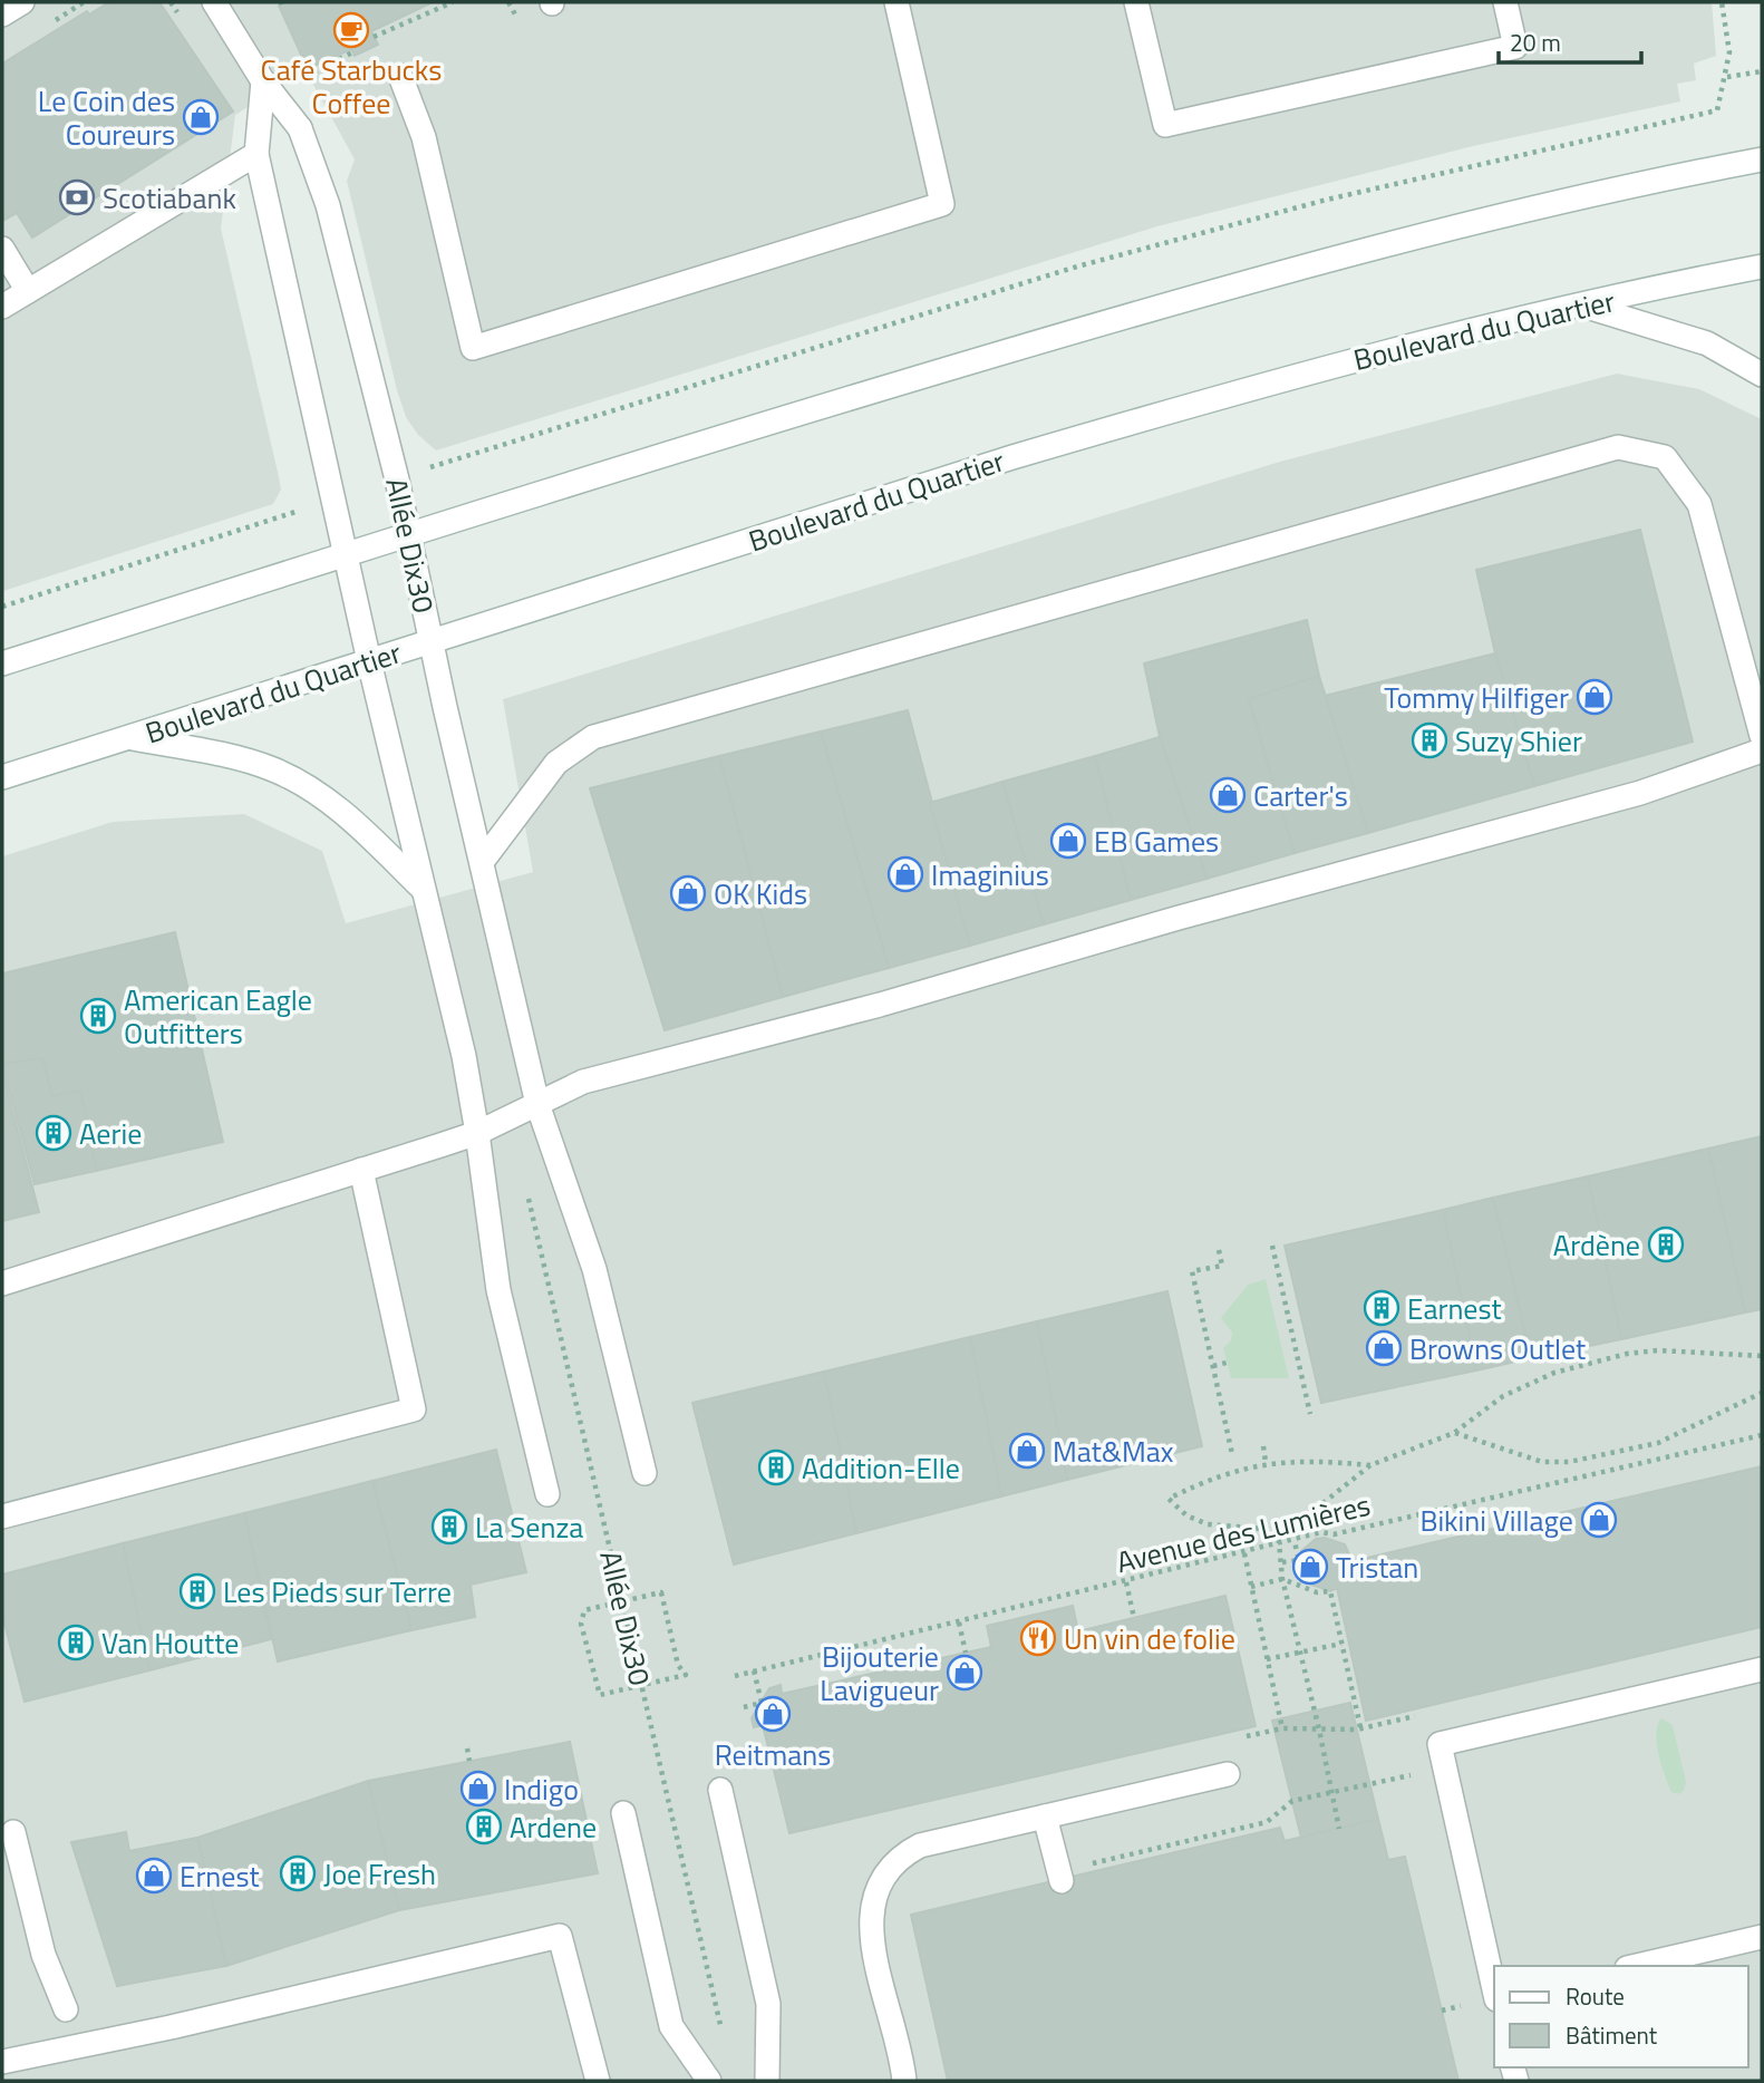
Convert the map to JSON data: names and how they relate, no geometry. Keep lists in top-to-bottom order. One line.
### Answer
{"streets":{"main road":["Boulevard du Quartier","Allée Dix30"],"path":["Avenue des Lumières"]},"crossings":[["Boulevard du Quartier","Allée Dix30"]],"places":{"cafe":["Café Starbucks Coffee"],"shop":["Le Coin des Coureurs","Tommy Hilfiger","Carter's","EB Games","Imaginius","OK Kids","Browns Outlet","Mat&Max","Bikini Village","Tristan","Bijouterie Lavigueur","Reitmans","Indigo","Ernest"],"bank":["Scotiabank"],"building":["Suzy Shier","American Eagle Outfitters","Aerie","Ardène","Earnest","Addition-Elle","La Senza","Les Pieds sur Terre","Van Houtte","Ardene","Joe Fresh"],"restaurant":["Un vin de folie"]},"legend":["Route","Bâtiment"],"scale_bar":"20 m"}
